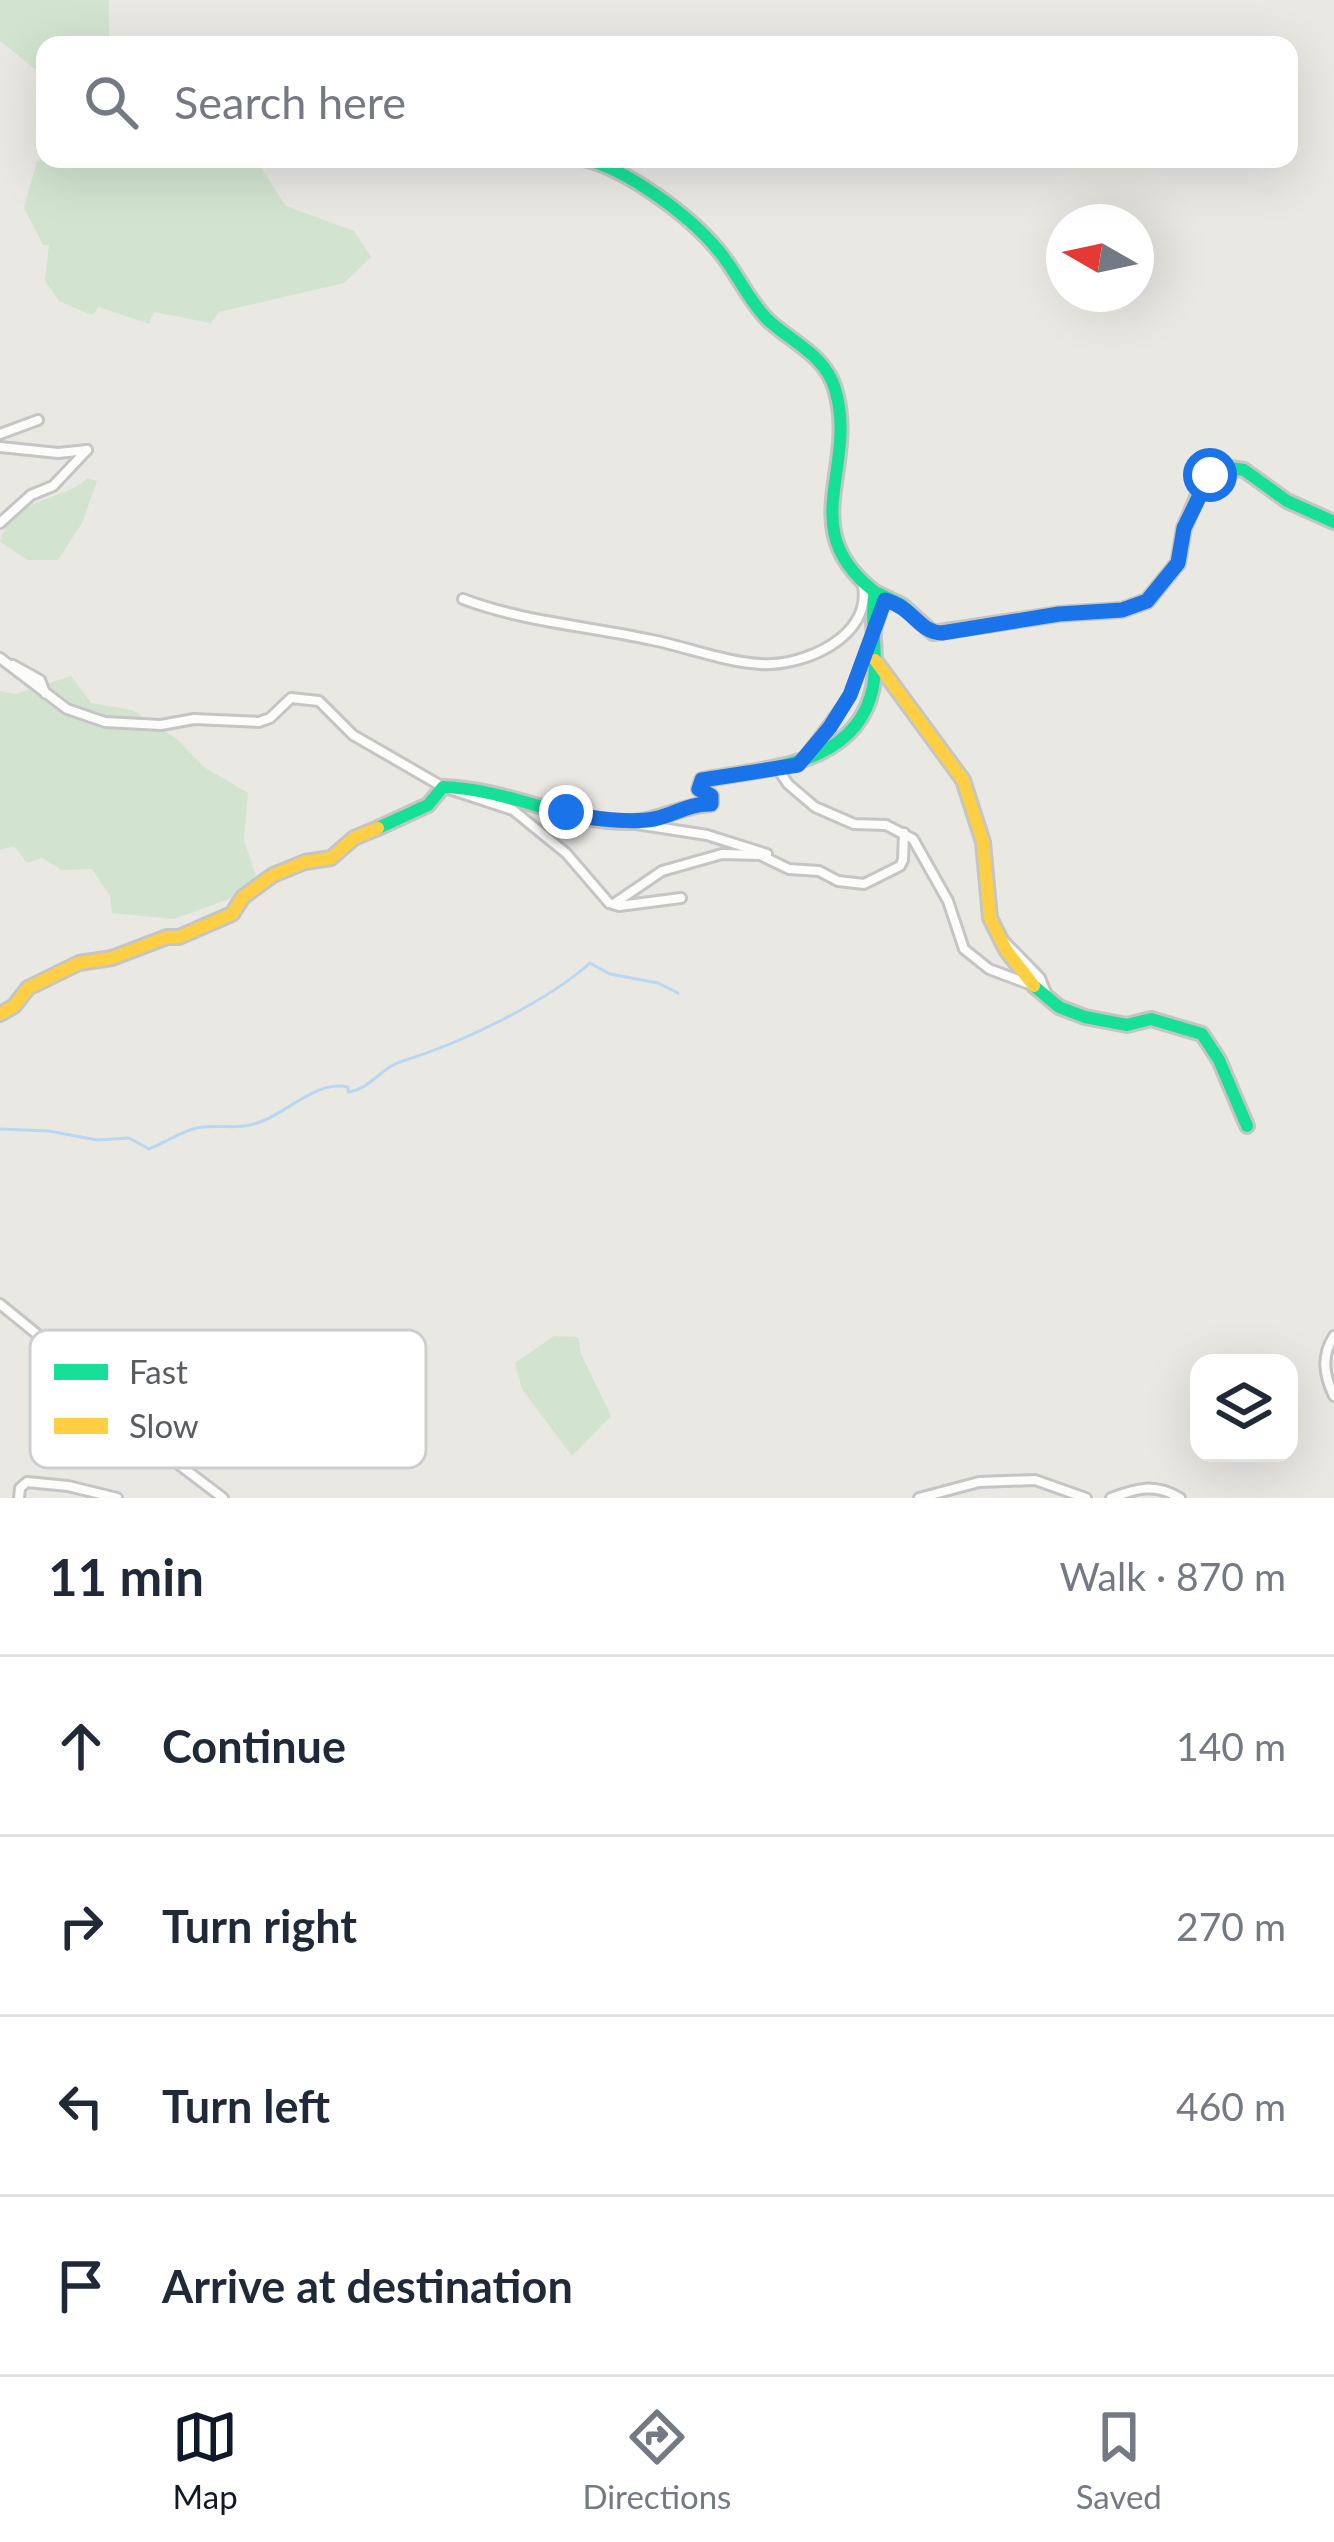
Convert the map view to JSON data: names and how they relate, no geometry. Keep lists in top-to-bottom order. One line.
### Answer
{"legend":["Fast","Slow"],"north":"left","page":{"search":"Search here","heading":["11 min","Walk · 870 m"],"list":[["Continue","140 m"],["Turn right","270 m"],["Turn left","460 m"],"Arrive at destination"],"nav":["Map","Directions","Saved"]}}
